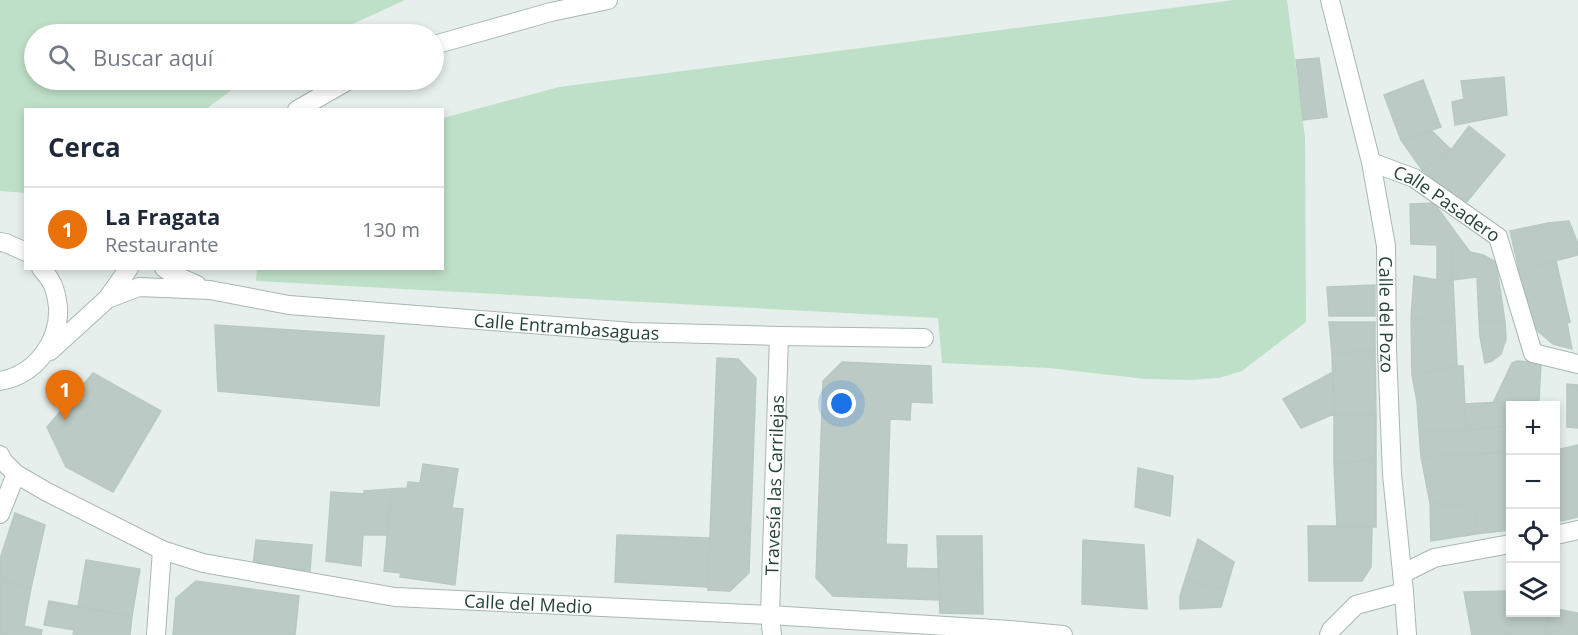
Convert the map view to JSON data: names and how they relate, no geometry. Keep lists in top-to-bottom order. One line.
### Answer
{"streets":{"street":["Calle Pasadero","Calle del Pozo","Calle Entrambasaguas","Travesía las Carrilejas","Calle del Medio"]},"crossings":[["Calle Pasadero","Calle del Pozo"],["Calle Entrambasaguas","Travesía las Carrilejas"],["Travesía las Carrilejas","Calle del Medio"]],"page":{"search":"Buscar aquí","heading":"Cerca","list":[{"mark":"1","name":"La Fragata","note":"Restaurante","value":"130 m"}],"pins":"1","map_buttons":["+","−"]}}
